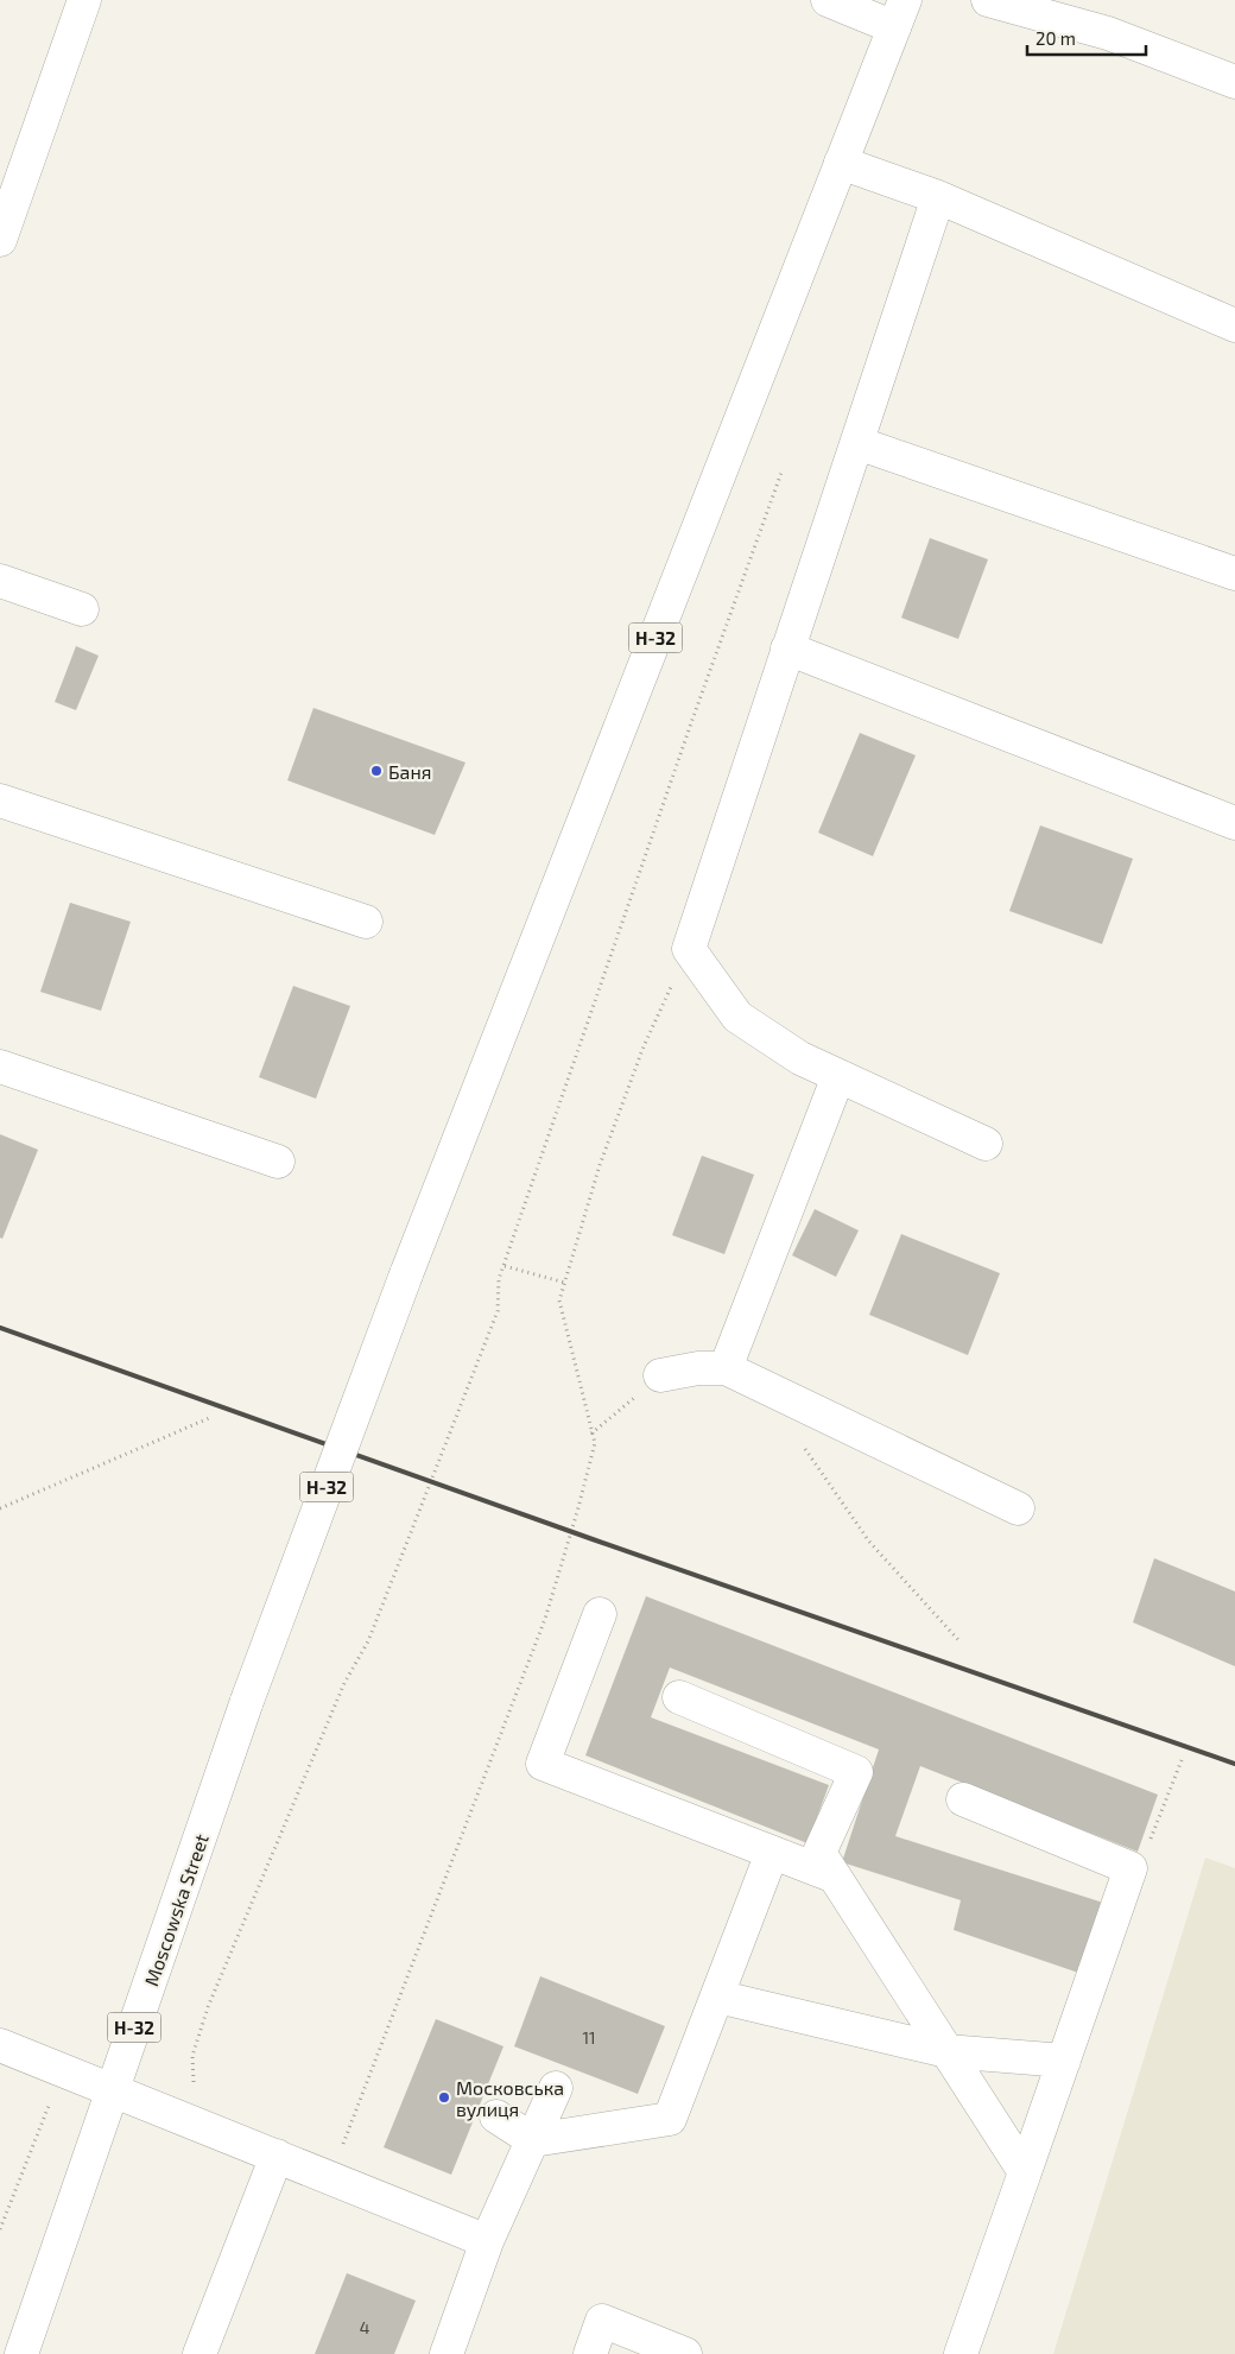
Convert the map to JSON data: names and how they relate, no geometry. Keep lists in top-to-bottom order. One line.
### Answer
{"streets":{"street":["Н-32","Moscowska Street"]},"crossings":[["Н-32","Moscowska Street"]],"places":["Баня","Московська вулиця"],"house_numbers":["11","4"],"scale_bar":"20 m"}
